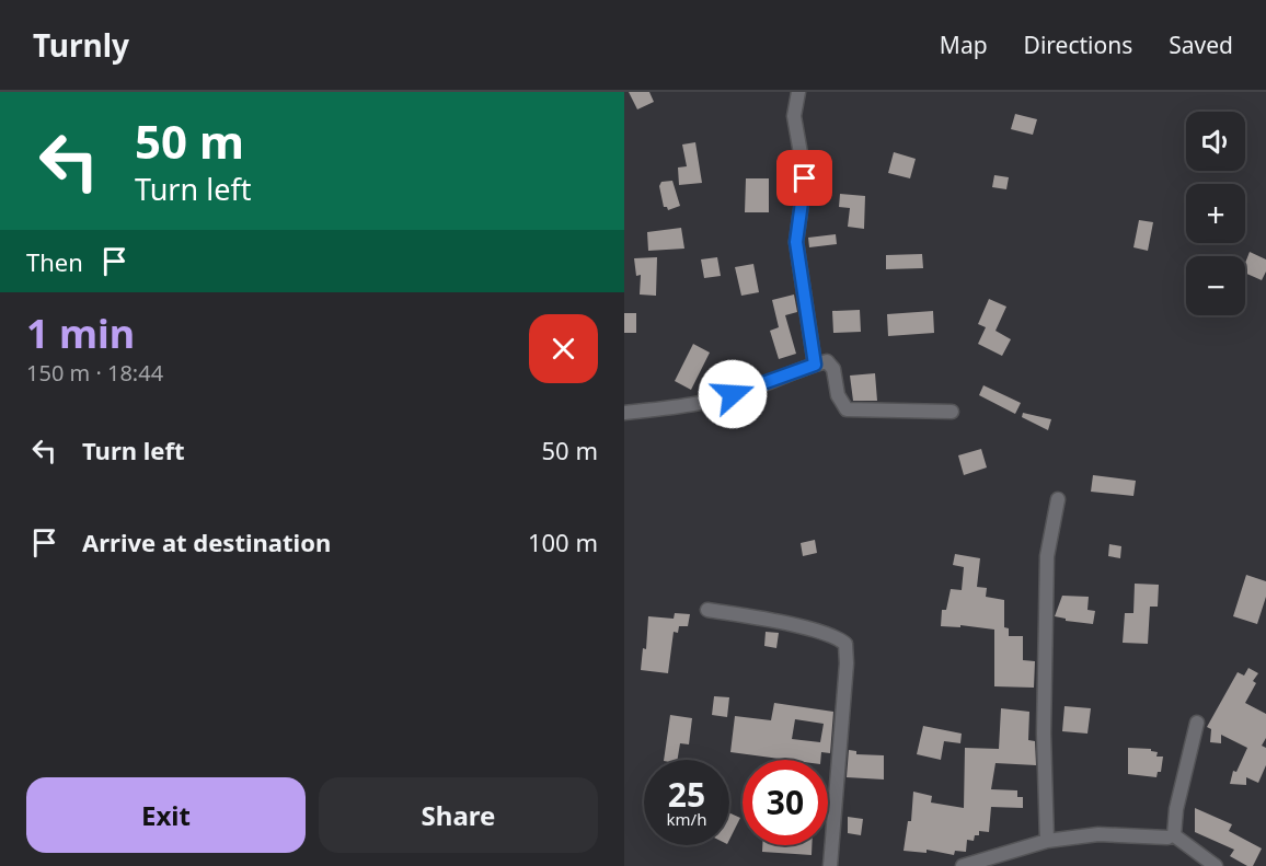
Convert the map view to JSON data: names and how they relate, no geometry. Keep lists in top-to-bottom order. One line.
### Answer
{"page":{"header":"Turnly","nav":["Map","Directions","Saved"],"turn":["50 m","Turn left"],"map_buttons":["+","−"],"then":"Then","heading":["1 min","150 m · 18:44"],"list":[{"name":"Turn left","value":"50 m"},{"name":"Arrive at destination","value":"100 m"}],"speed":"25 km/h","limit":"30","buttons":["Exit","Share"]}}
